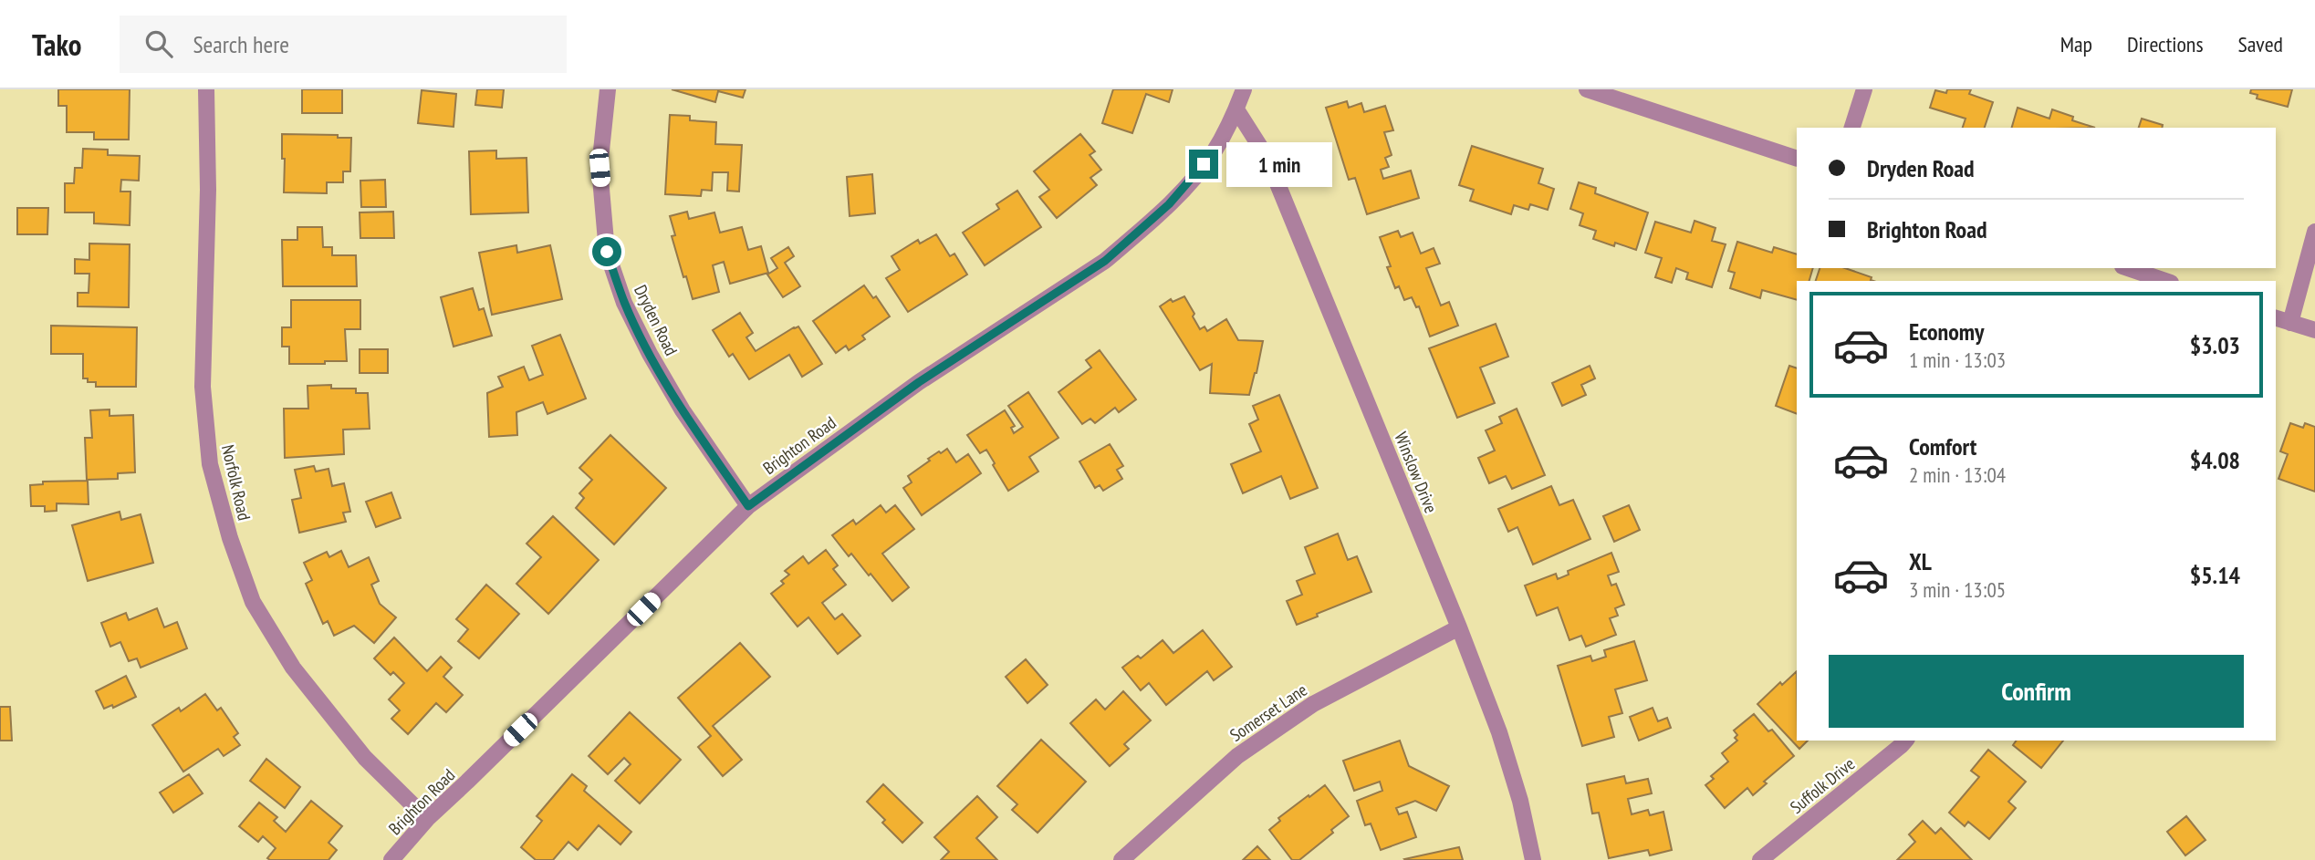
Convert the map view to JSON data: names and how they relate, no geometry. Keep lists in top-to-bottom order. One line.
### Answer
{"streets":{"street":["Dryden Road","Brighton Road","Winslow Drive","Norfolk Road","Somerset Lane","Suffolk Drive"]},"crossings":[["Dryden Road","Brighton Road"],["Brighton Road","Winslow Drive"],["Brighton Road","Norfolk Road"],["Winslow Drive","Somerset Lane"]],"page":{"header":"Tako","search":"Search here","nav":["Map","Directions","Saved"],"banner":["Dryden Road","Brighton Road"],"bubble":"1 min","list":[{"name":"Economy","note":"1 min · 13:03","value":"$3.03"},{"name":"Comfort","note":"2 min · 13:04","value":"$4.08"},{"name":"XL","note":"3 min · 13:05","value":"$5.14"}],"buttons":"Confirm"}}
